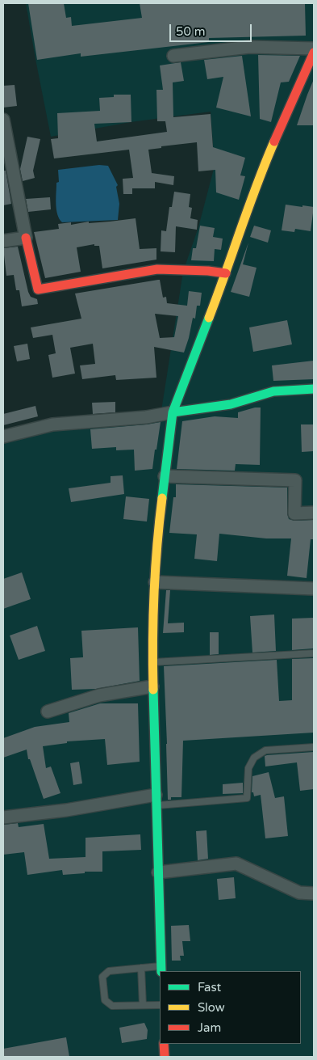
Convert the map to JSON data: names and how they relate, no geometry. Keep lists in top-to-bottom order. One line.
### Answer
{"legend":["Fast","Slow","Jam"],"scale_bar":"50 m"}
